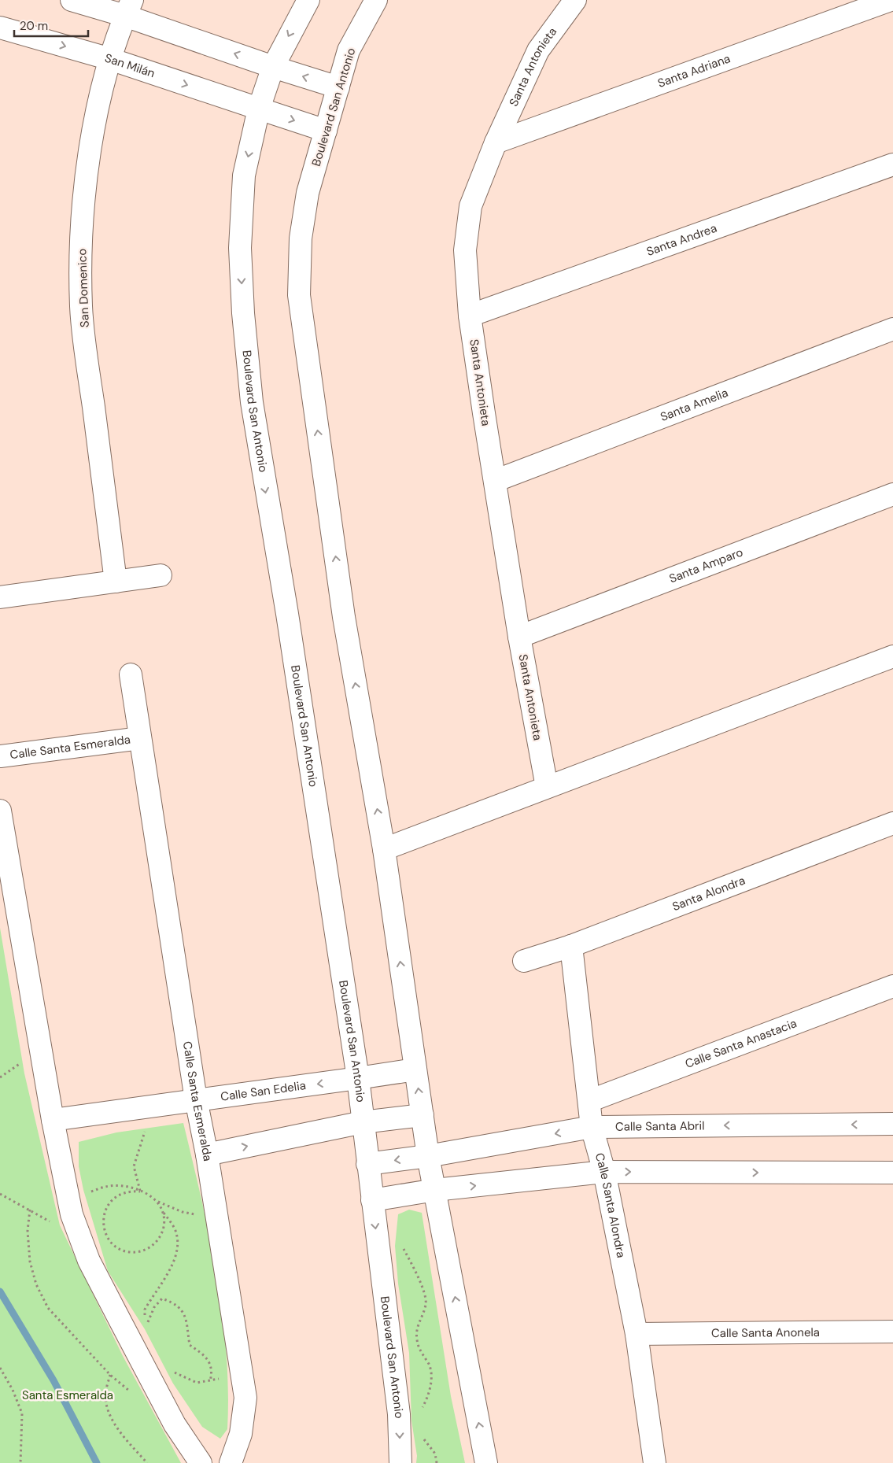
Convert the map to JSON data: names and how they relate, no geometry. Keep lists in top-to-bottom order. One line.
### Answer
{"streets":{"street":["San Milán","Santa Antonieta","Santa Adriana","Boulevard San Antonio","Santa Andrea","San Domenico","Santa Amelia","Santa Amparo","Calle Santa Esmeralda","Santa Alondra","Calle Santa Anastacia","Calle San Edelia","Calle Santa Abril","Calle Santa Alondra","Calle Santa Anonela"]},"crossings":[["San Milán","Boulevard San Antonio"],["San Milán","San Domenico"],["Santa Antonieta","Santa Adriana"],["Santa Antonieta","Santa Andrea"],["Santa Antonieta","Santa Amelia"],["Santa Antonieta","Santa Amparo"],["Boulevard San Antonio","Calle San Edelia"],["Boulevard San Antonio","Calle Santa Abril"],["Calle Santa Esmeralda","Calle San Edelia"],["Santa Alondra","Calle Santa Alondra"],["Calle Santa Anastacia","Calle Santa Alondra"],["Calle Santa Abril","Calle Santa Alondra"],["Calle Santa Alondra","Calle Santa Anonela"]],"parks":["Santa Esmeralda"],"scale_bar":"20 m"}
